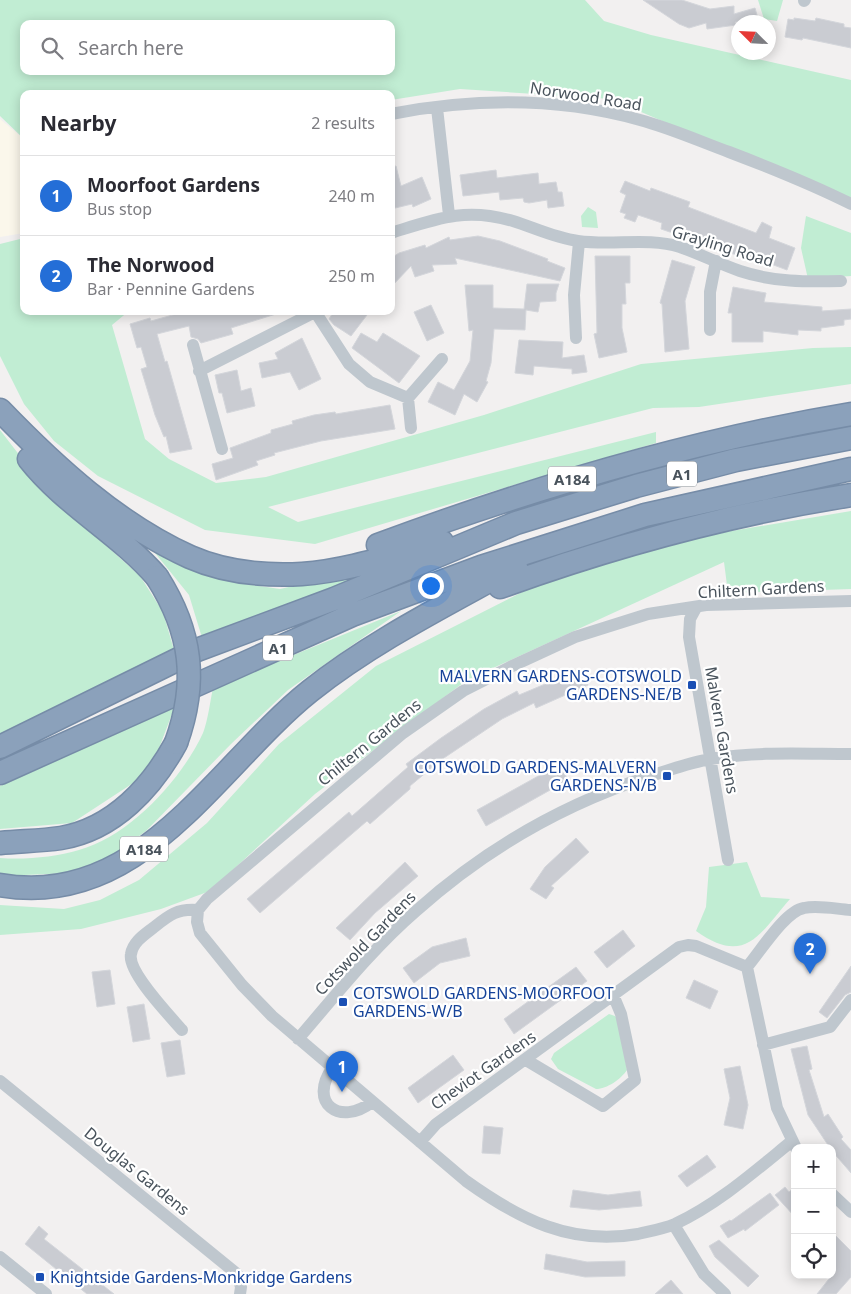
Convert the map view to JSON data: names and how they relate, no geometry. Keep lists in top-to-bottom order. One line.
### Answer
{"streets":{"highway":["A1","A184"],"street":["Norwood Road","Grayling Road","Chiltern Gardens","Malvern Gardens","Cotswold Gardens","Cheviot Gardens","Douglas Gardens"]},"crossings":[["A1","A184"],["Chiltern Gardens","Malvern Gardens"],["Malvern Gardens","Cotswold Gardens"]],"places":{"transit":["MALVERN GARDENS-COTSWOLD GARDENS-NE/B","COTSWOLD GARDENS-MALVERN GARDENS-N/B","COTSWOLD GARDENS-MOORFOOT GARDENS-W/B","Knightside Gardens-Monkridge Gardens"]},"north":"top left","page":{"search":"Search here","heading":["Nearby","2 results"],"list":[{"mark":"1","name":"Moorfoot Gardens","note":"Bus stop","value":"240 m"},{"mark":"2","name":"The Norwood","note":"Bar · Pennine Gardens","value":"250 m"}],"pins":["2","1"],"map_buttons":["+","−"]}}
